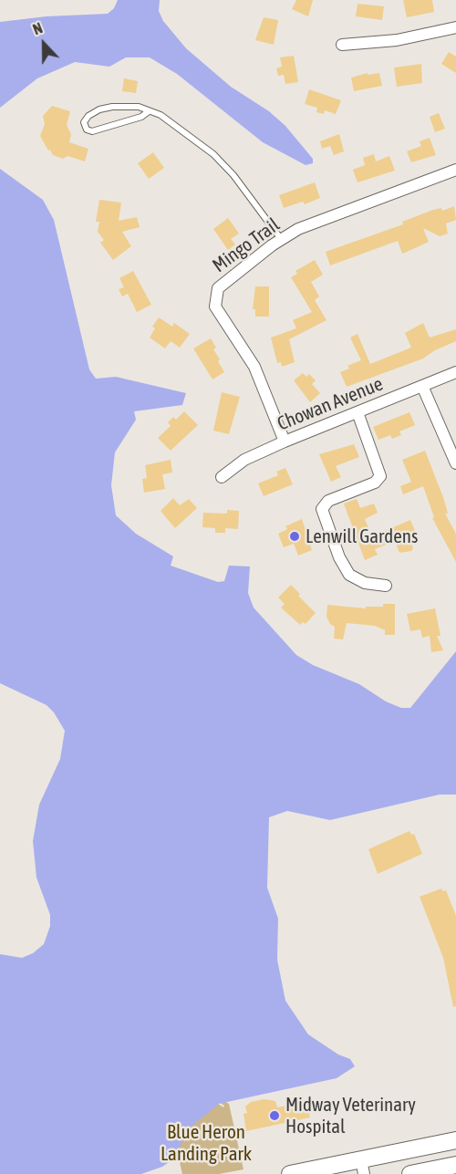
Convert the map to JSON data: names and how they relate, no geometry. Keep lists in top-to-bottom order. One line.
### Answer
{"streets":{"street":["Mingo Trail","Chowan Avenue"]},"crossings":[["Mingo Trail","Chowan Avenue"]],"parks":["Blue Heron Landing Park"],"places":["Lenwill Gardens","Midway Veterinary Hospital"],"north":"top"}
